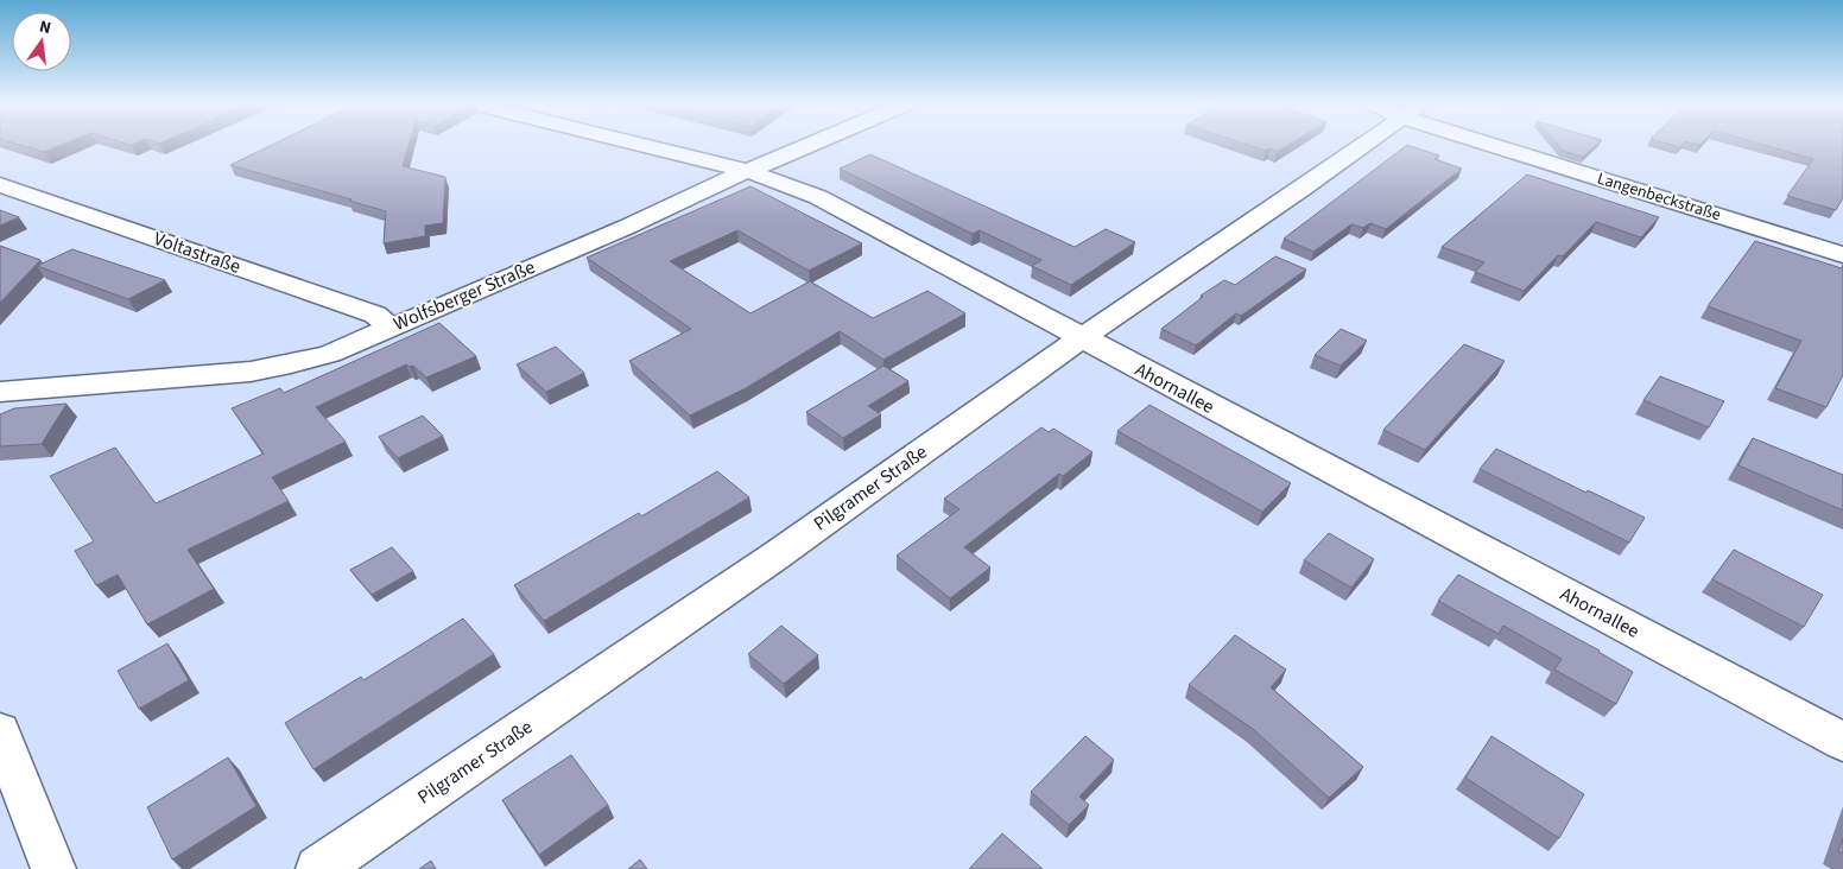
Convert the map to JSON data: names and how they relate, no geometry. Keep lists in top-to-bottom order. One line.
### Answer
{"streets":{"street":["Langenbeckstraße","Voltastraße","Wolfsberger Straße","Ahornallee","Pilgramer Straße"]},"crossings":[["Voltastraße","Wolfsberger Straße"],["Wolfsberger Straße","Ahornallee"],["Ahornallee","Pilgramer Straße"]],"north":"top"}
